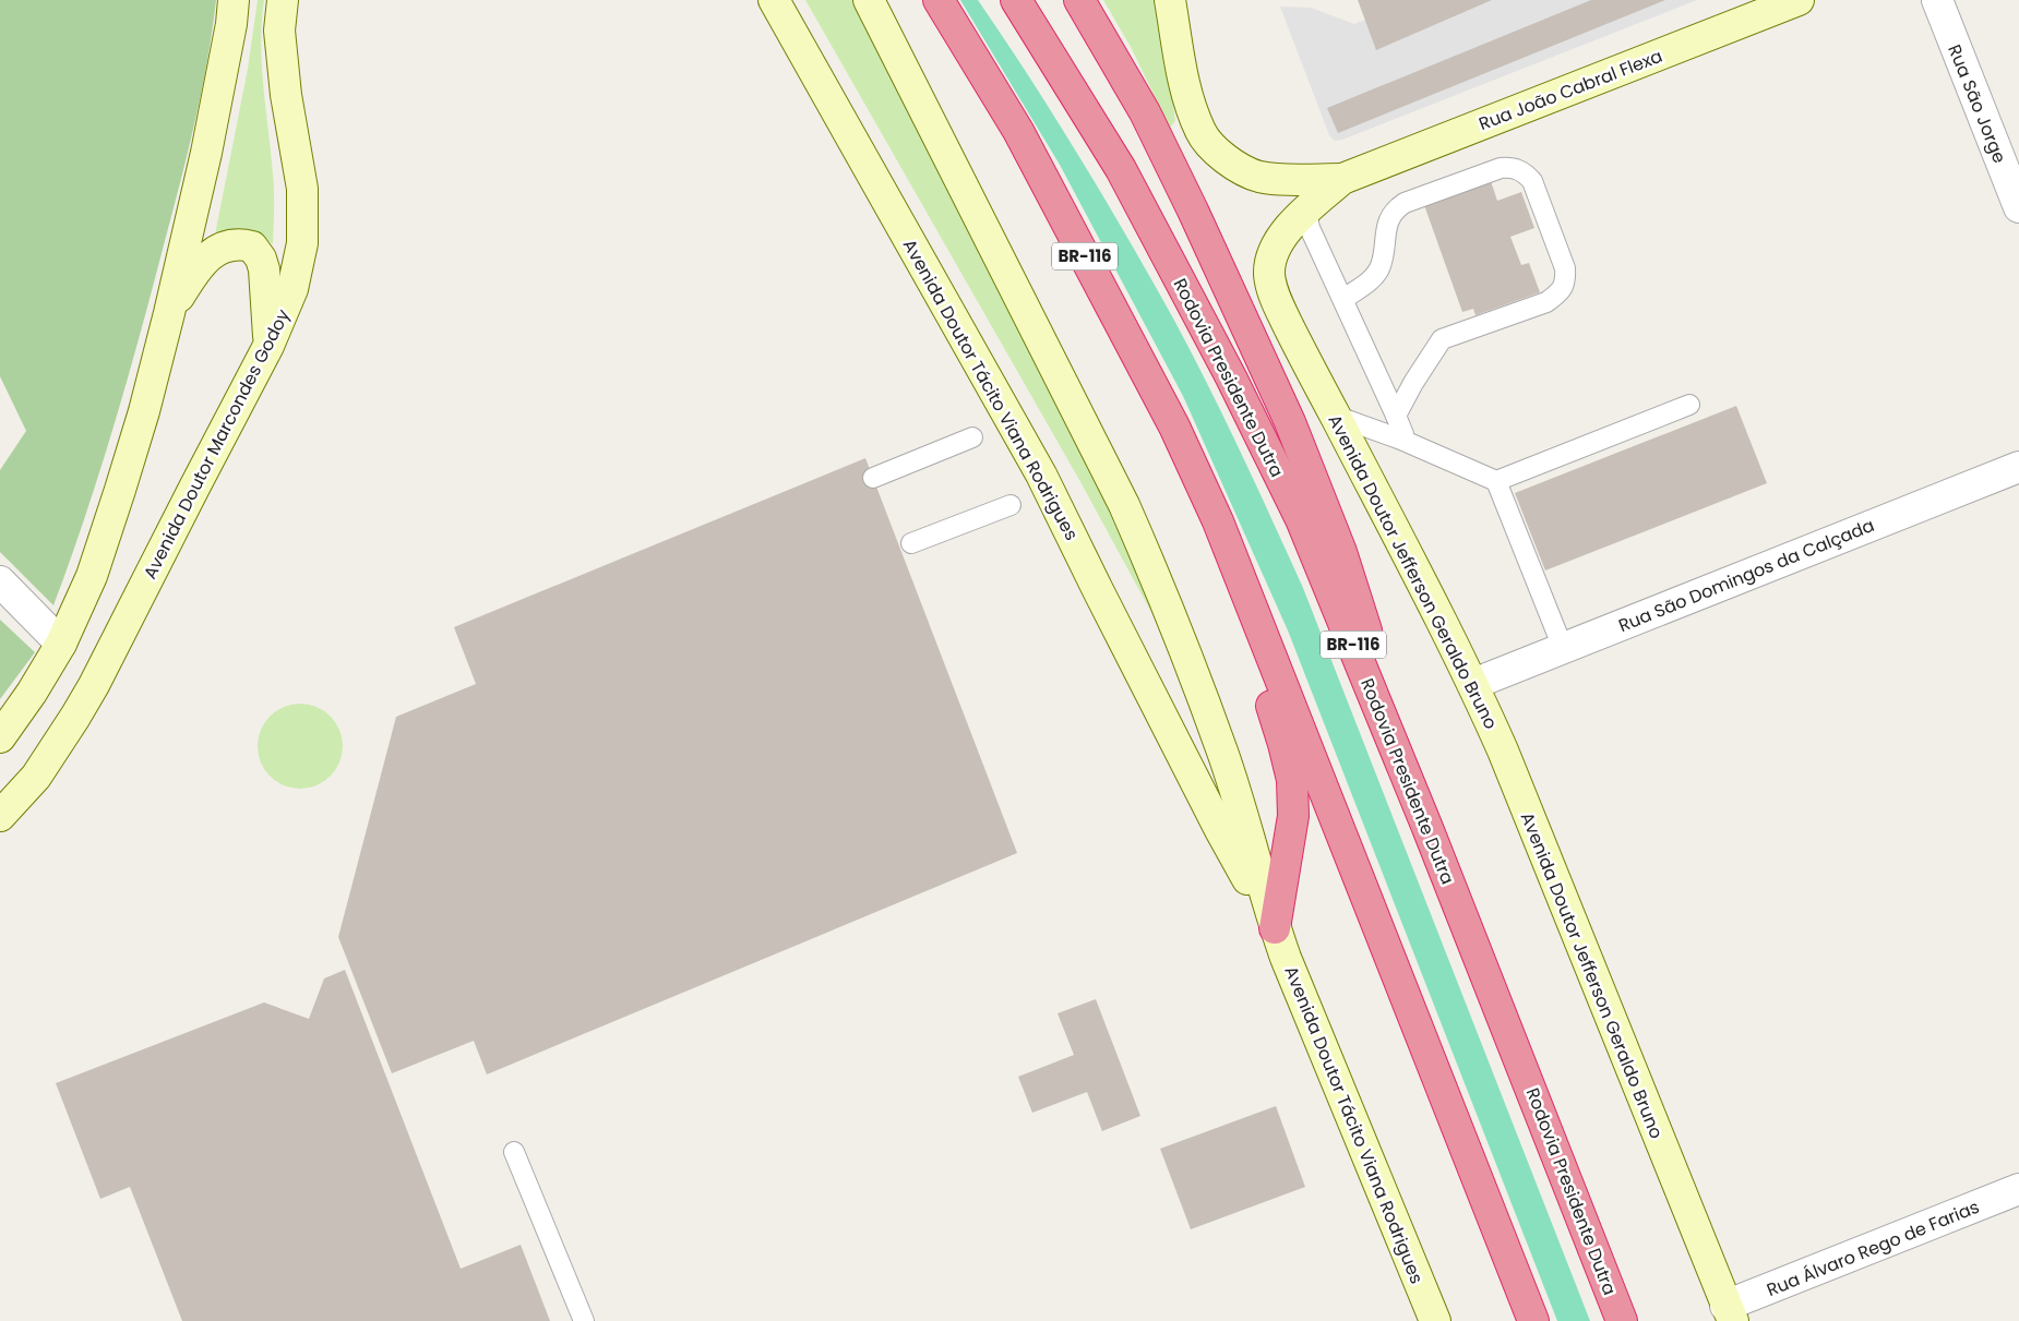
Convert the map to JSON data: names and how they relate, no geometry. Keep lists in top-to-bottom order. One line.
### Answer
{"streets":{"highway":["BR-116","Rodovia Presidente Dutra"],"main road":["Rua João Cabral Flexa","Avenida Doutor Tácito Viana Rodrigues","Avenida Doutor Marcondes Godoy","Avenida Doutor Jefferson Geraldo Bruno"],"street":["Rua São Jorge","Rua São Domingos da Calçada","Rua Álvaro Rego de Farias"]},"crossings":[["Rua João Cabral Flexa","Avenida Doutor Jefferson Geraldo Bruno"],["Avenida Doutor Jefferson Geraldo Bruno","Rua São Domingos da Calçada"],["Avenida Doutor Jefferson Geraldo Bruno","Rua Álvaro Rego de Farias"]]}
